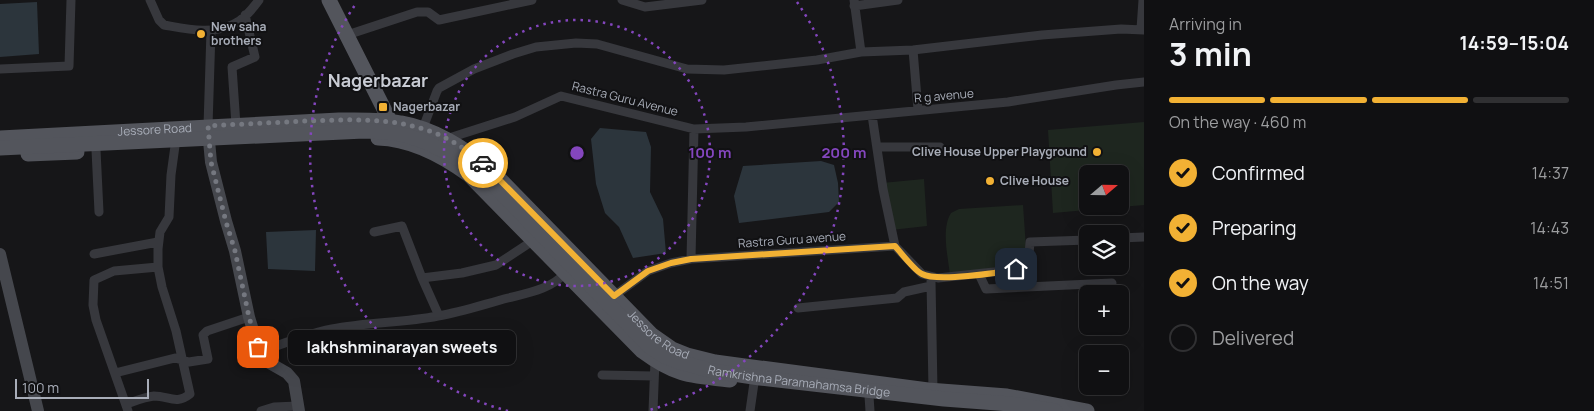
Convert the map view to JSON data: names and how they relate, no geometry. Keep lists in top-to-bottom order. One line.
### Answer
{"streets":{"main road":["Jessore Road","Ramkrishna Paramahamsa Bridge"],"street":["R g avenue","Rastra Guru Avenue","Rastra Guru avenue"]},"crossings":[["R g avenue","Rastra Guru Avenue"],["Rastra Guru Avenue","Jessore Road"],["Jessore Road","Rastra Guru avenue"]],"districts":["Nagerbazar"],"places":{"other":["New saha brothers","Clive House Upper Playground","Clive House","lakhshminarayan sweets"],"transit":["Nagerbazar"]},"scale_bar":"100 m","north":"right","page":{"heading":["3 min","Arriving in","14:59–15:04"],"bar":"On the way · 460 m","list":[["Confirmed","14:37"],["Preparing","14:43"],["On the way","14:51"],"Delivered"],"map_buttons":["+","−"],"bubble":"lakhshminarayan sweets","scale":"100 m"},"rings":["100 m","200 m"]}
